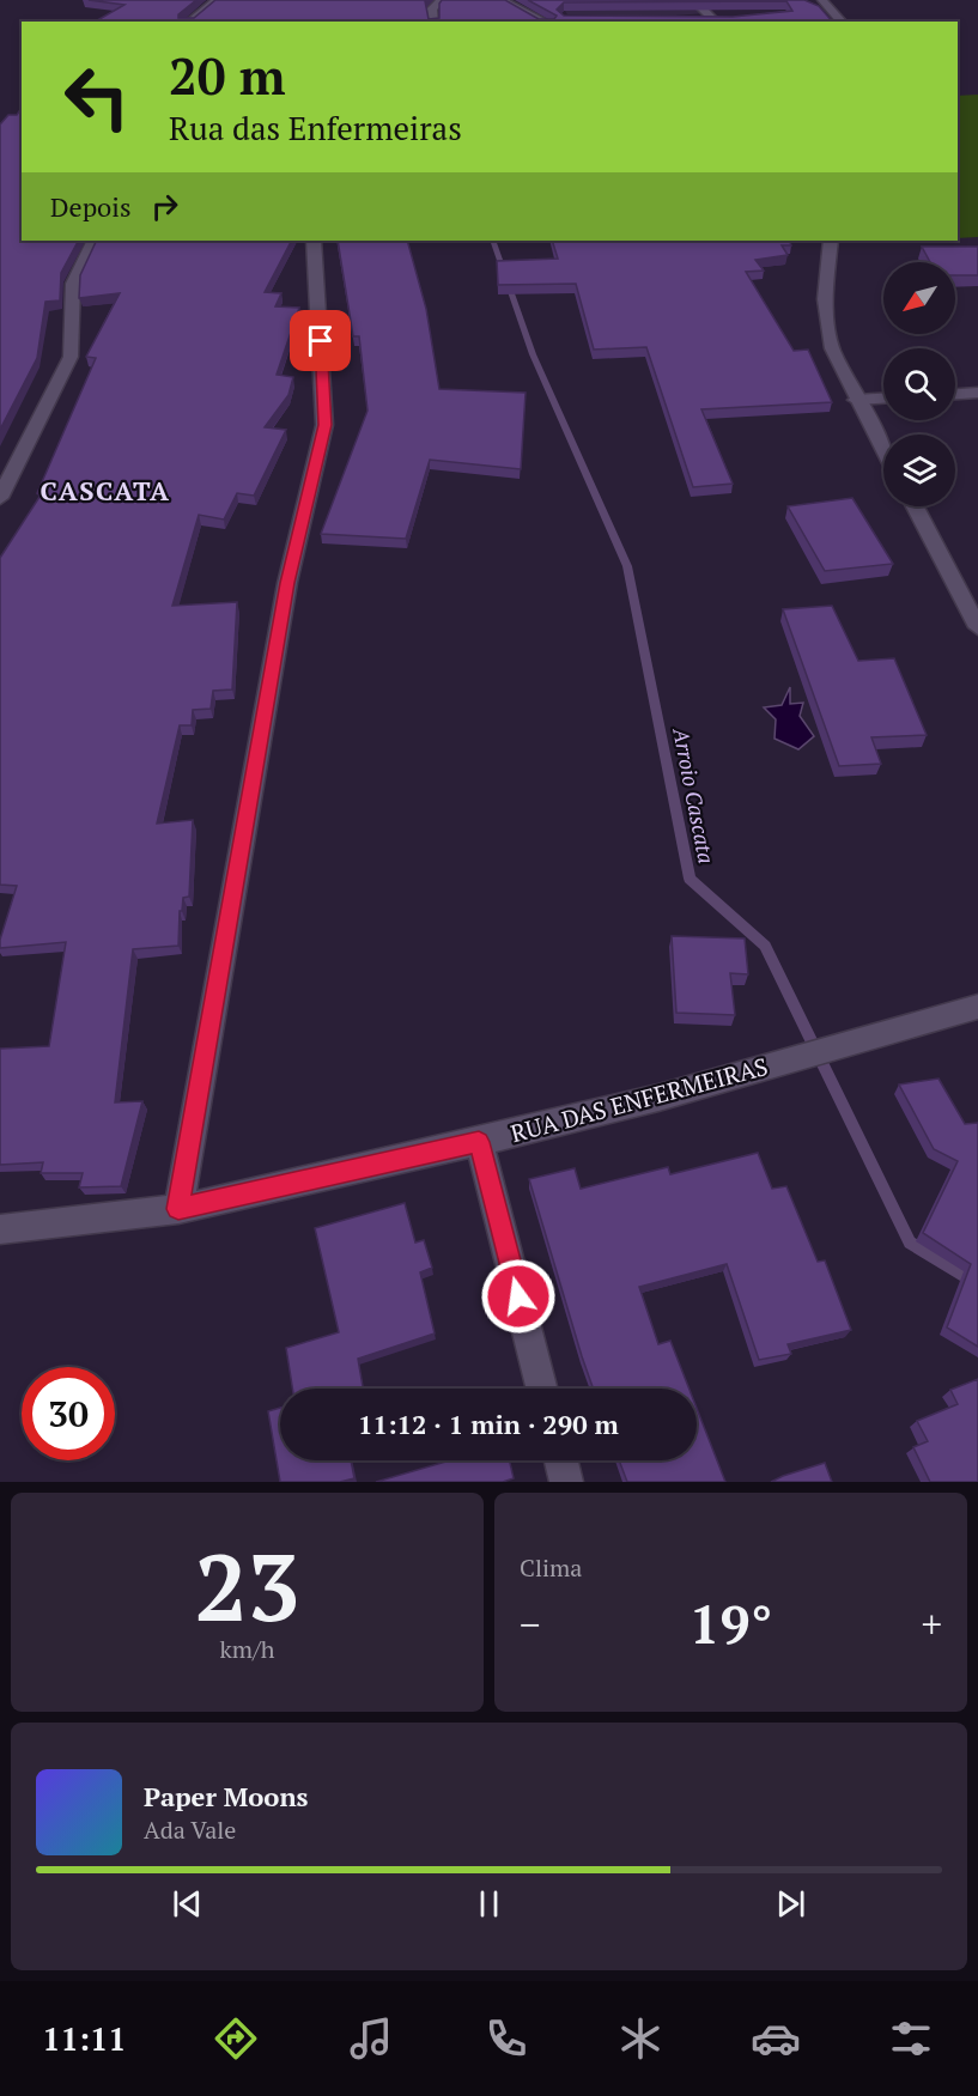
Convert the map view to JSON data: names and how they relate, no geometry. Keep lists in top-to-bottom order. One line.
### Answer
{"streets":{"street":["RUA DAS ENFERMEIRAS"]},"districts":["CASCATA"],"water":["Arroio Cascata"],"north":"bottom left","page":{"turn":["20 m","Rua das Enfermeiras"],"then":"Depois","limit":"30","trip":"11:12 · 1 min · 290 m","tile":[["23","km/h"],"Clima"],"heat":["−","19°","+"],"song":["Paper Moons","Ada Vale"],"tabs":"11:11"}}
